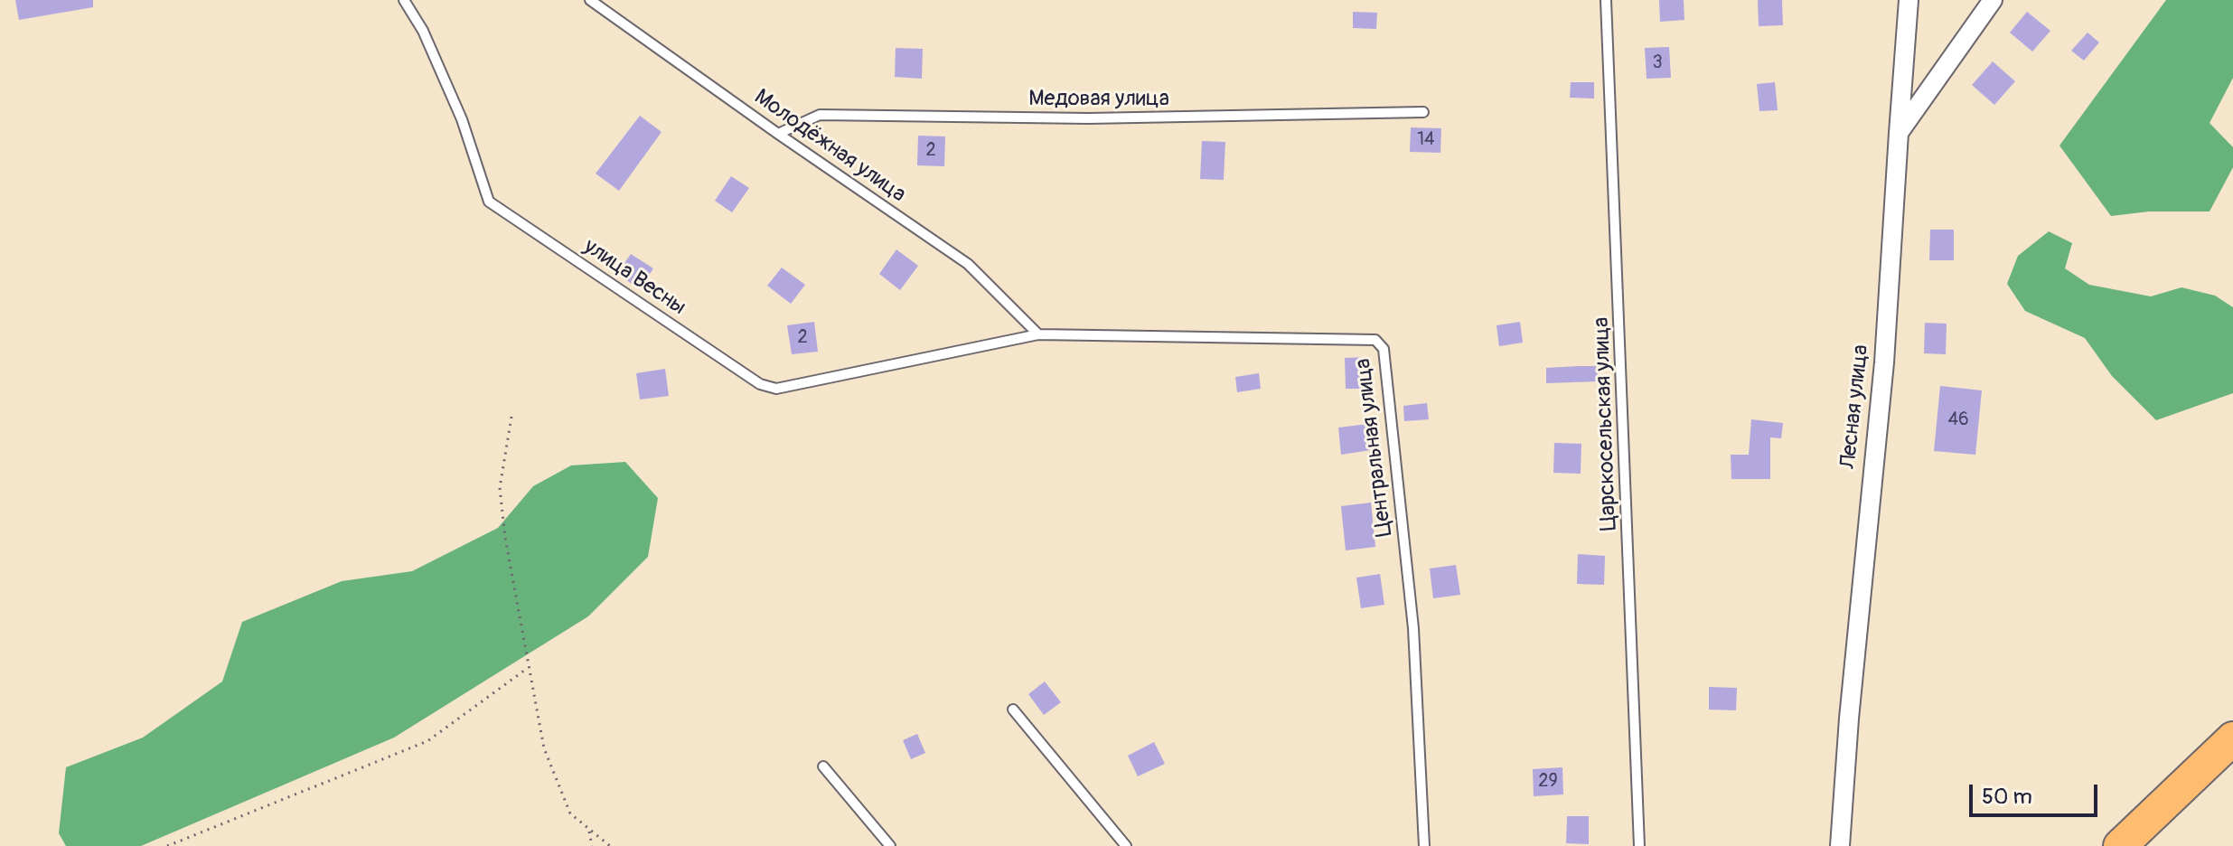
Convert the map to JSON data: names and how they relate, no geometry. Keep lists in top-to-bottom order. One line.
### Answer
{"streets":{"street":["Лесная улица"],"lane":["Медовая улица","Молодёжная улица","улица Весны","Царскосельская улица","Центральная улица"]},"crossings":[["Медовая улица","Молодёжная улица"],["Молодёжная улица","Центральная улица"],["улица Весны","Центральная улица"]],"house_numbers":["3","14","2","2","46","29"],"scale_bar":"50 m"}
